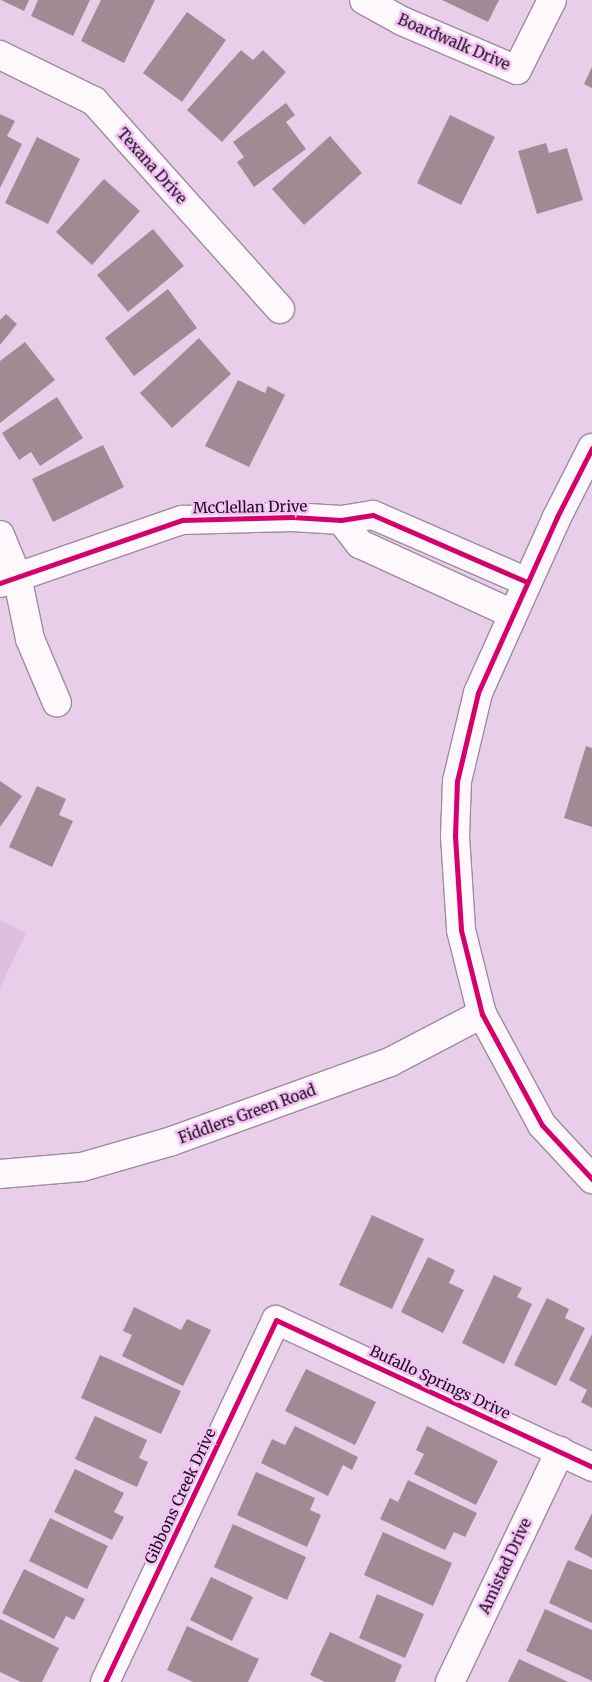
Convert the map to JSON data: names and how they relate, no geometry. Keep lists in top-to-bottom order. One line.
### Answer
{"streets":{"street":["Boardwalk Drive","Texana Drive","McClellan Drive","Fiddlers Green Road","Bufallo Springs Drive","Gibbons Creek Drive","Amistad Drive"]},"crossings":[["Bufallo Springs Drive","Gibbons Creek Drive"],["Bufallo Springs Drive","Amistad Drive"]]}
